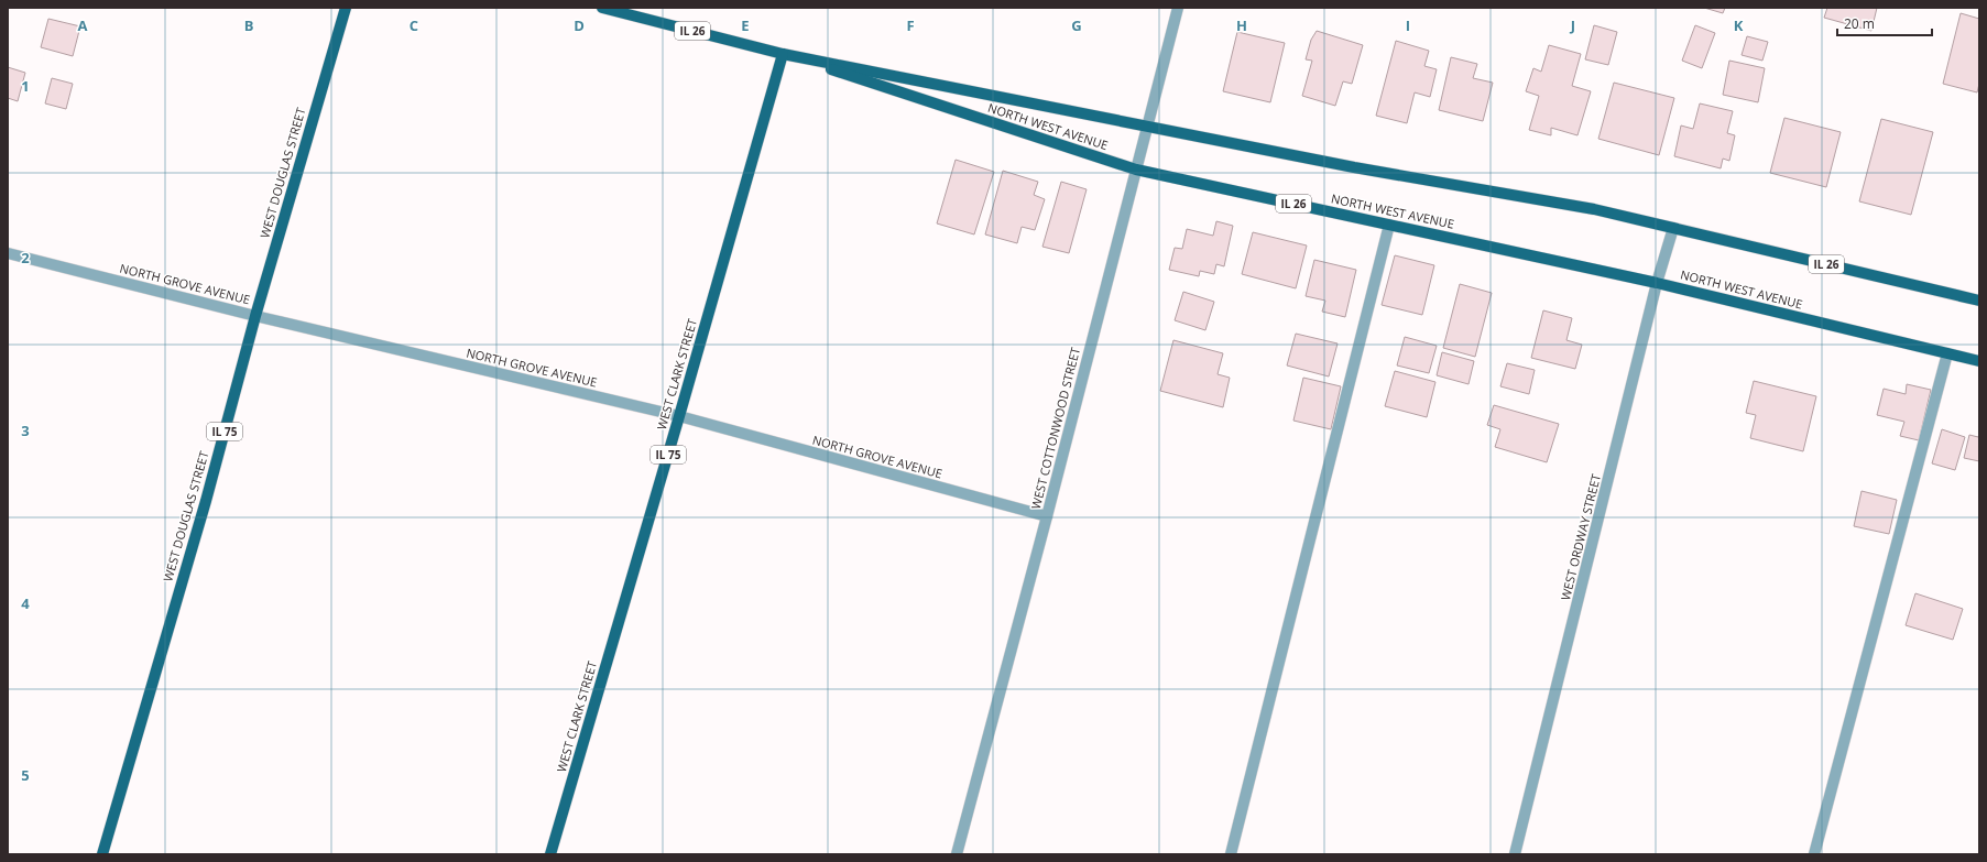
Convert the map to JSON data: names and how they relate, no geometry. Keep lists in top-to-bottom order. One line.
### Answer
{"streets":{"main road":["IL 26","NORTH WEST AVENUE","WEST DOUGLAS STREET","WEST CLARK STREET","IL 75"],"street":["NORTH GROVE AVENUE","WEST COTTONWOOD STREET","WEST ORDWAY STREET"]},"crossings":[["NORTH WEST AVENUE","WEST CLARK STREET"],["NORTH WEST AVENUE","WEST COTTONWOOD STREET"],["NORTH WEST AVENUE","WEST ORDWAY STREET"],["WEST DOUGLAS STREET","NORTH GROVE AVENUE"],["NORTH GROVE AVENUE","WEST CLARK STREET"],["NORTH GROVE AVENUE","WEST COTTONWOOD STREET"]],"scale_bar":"20 m","grid":{"columns":["A","B","C","D","E","F","G","H","I","J","K"],"rows":["1","2","3","4","5"]}}
